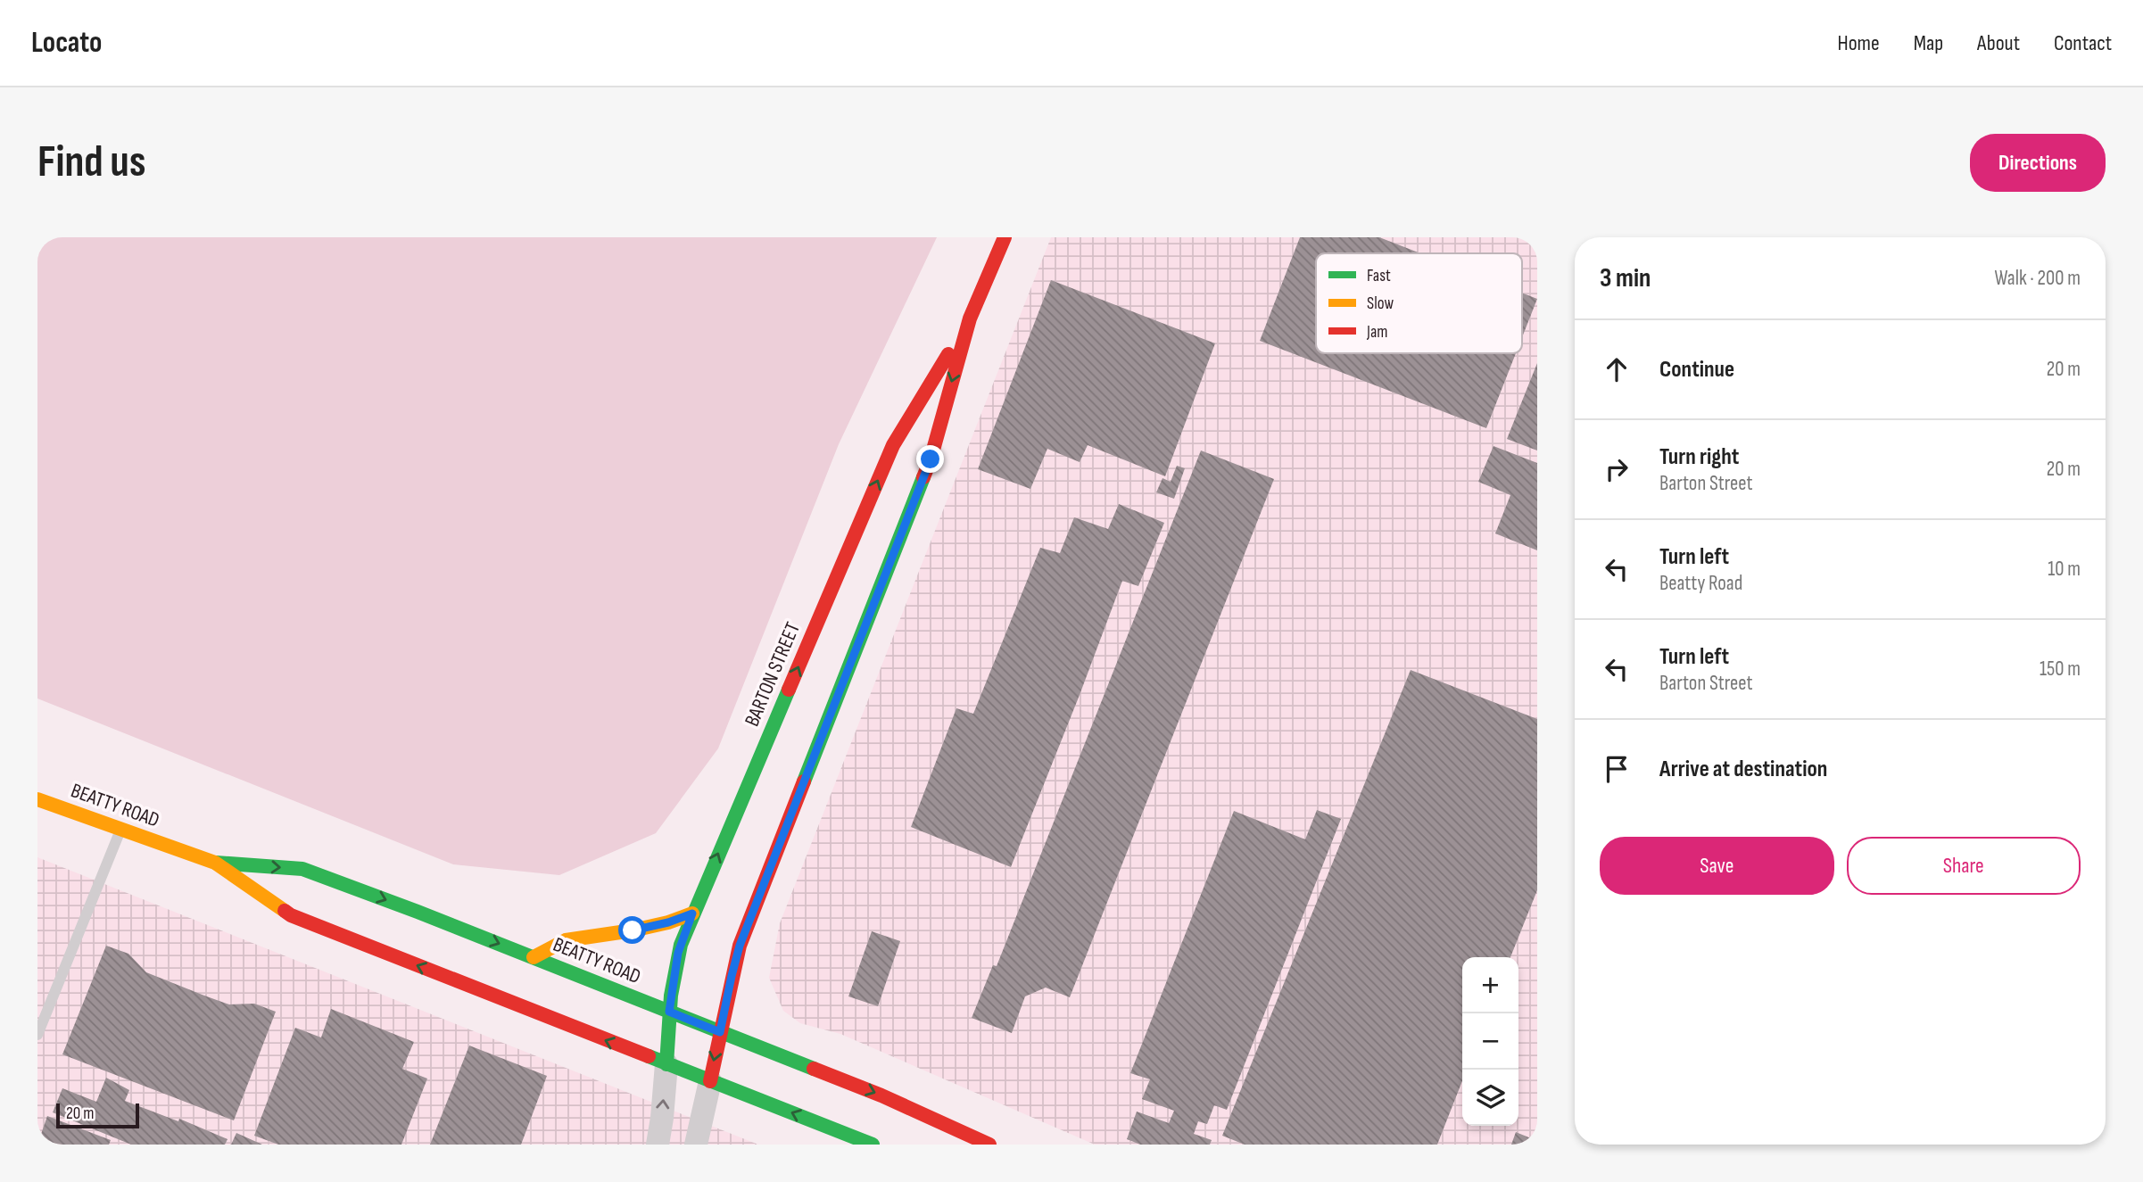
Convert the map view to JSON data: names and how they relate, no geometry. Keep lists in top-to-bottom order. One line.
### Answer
{"streets":{"main road":["BARTON STREET","BEATTY ROAD"]},"crossings":[["BARTON STREET","BEATTY ROAD"]],"legend":["Fast","Slow","Jam"],"scale_bar":"20 m","page":{"header":"Locato","nav":["Home","Map","About","Contact"],"buttons":["Directions",["Save","Share"]],"title":"Find us","heading":["3 min","Walk · 200 m"],"list":[["Continue","20 m"],["Turn right","Barton Street","20 m"],["Turn left","Beatty Road","10 m"],["Turn left","Barton Street","150 m"],"Arrive at destination"],"map_buttons":["+","−"],"scale":"20 m"}}
